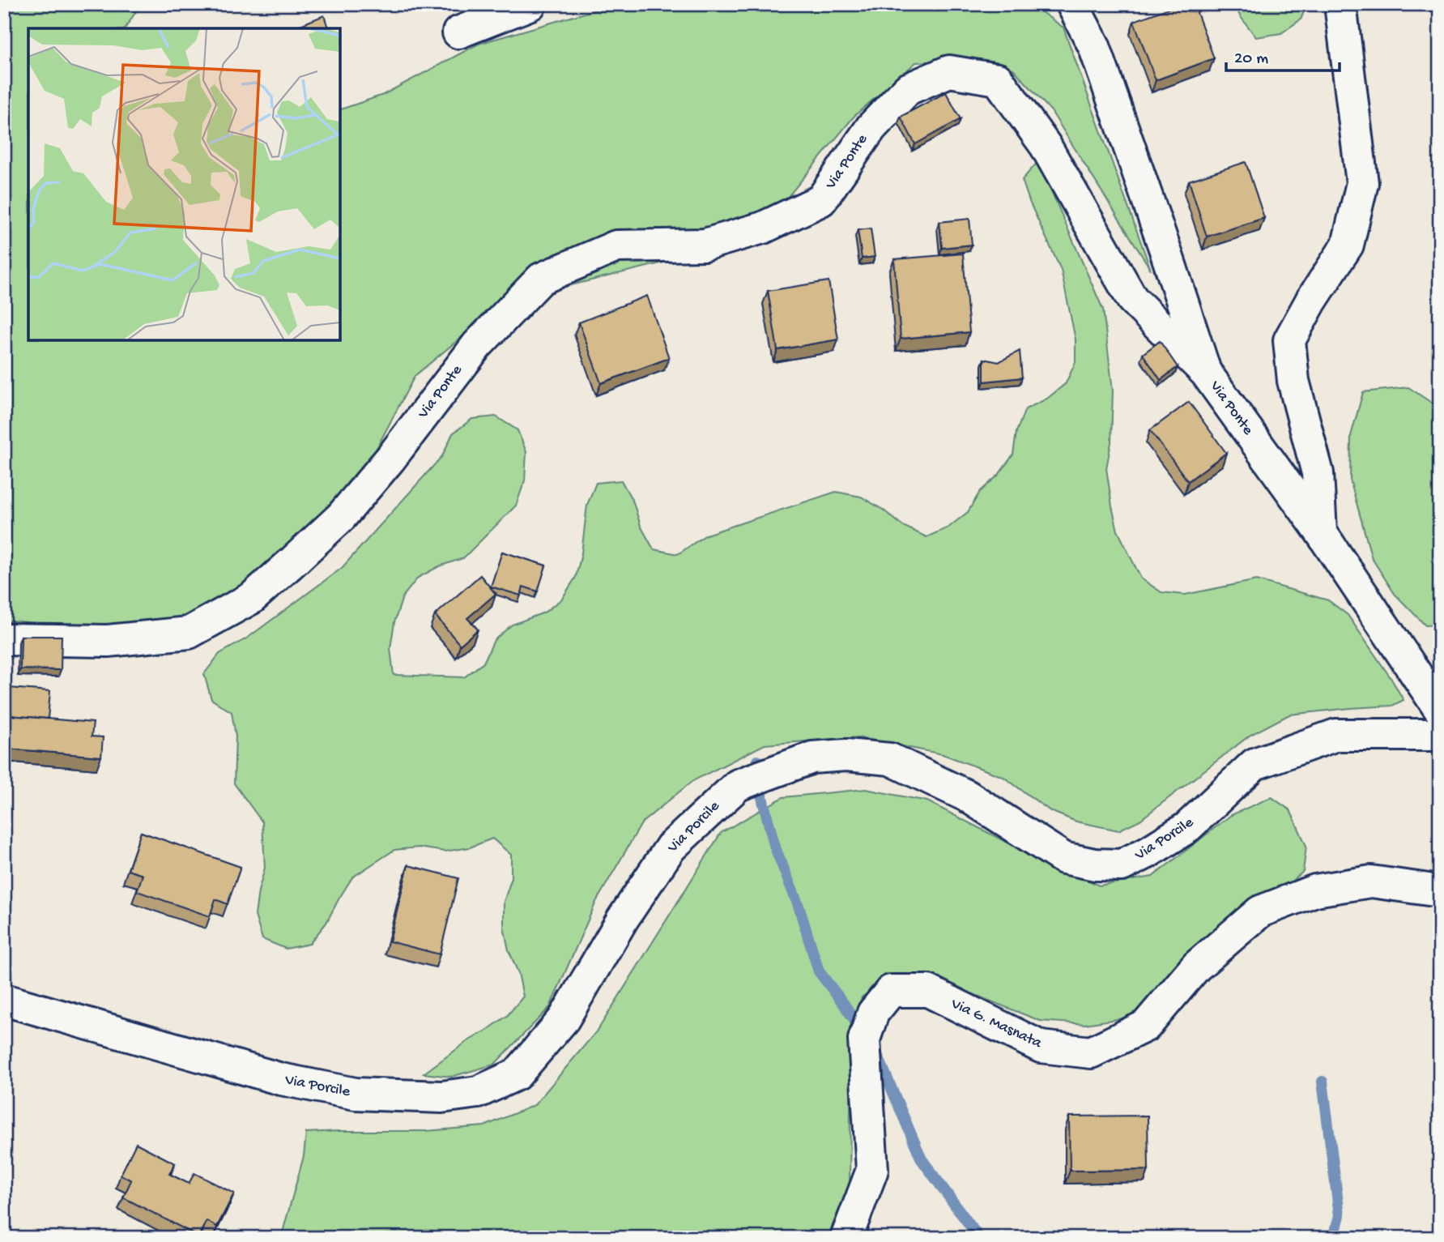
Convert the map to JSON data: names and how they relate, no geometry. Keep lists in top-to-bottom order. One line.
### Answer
{"streets":{"street":["Via Ponte","Via Porcile","Via G. Masnata"]},"scale_bar":"20 m"}
